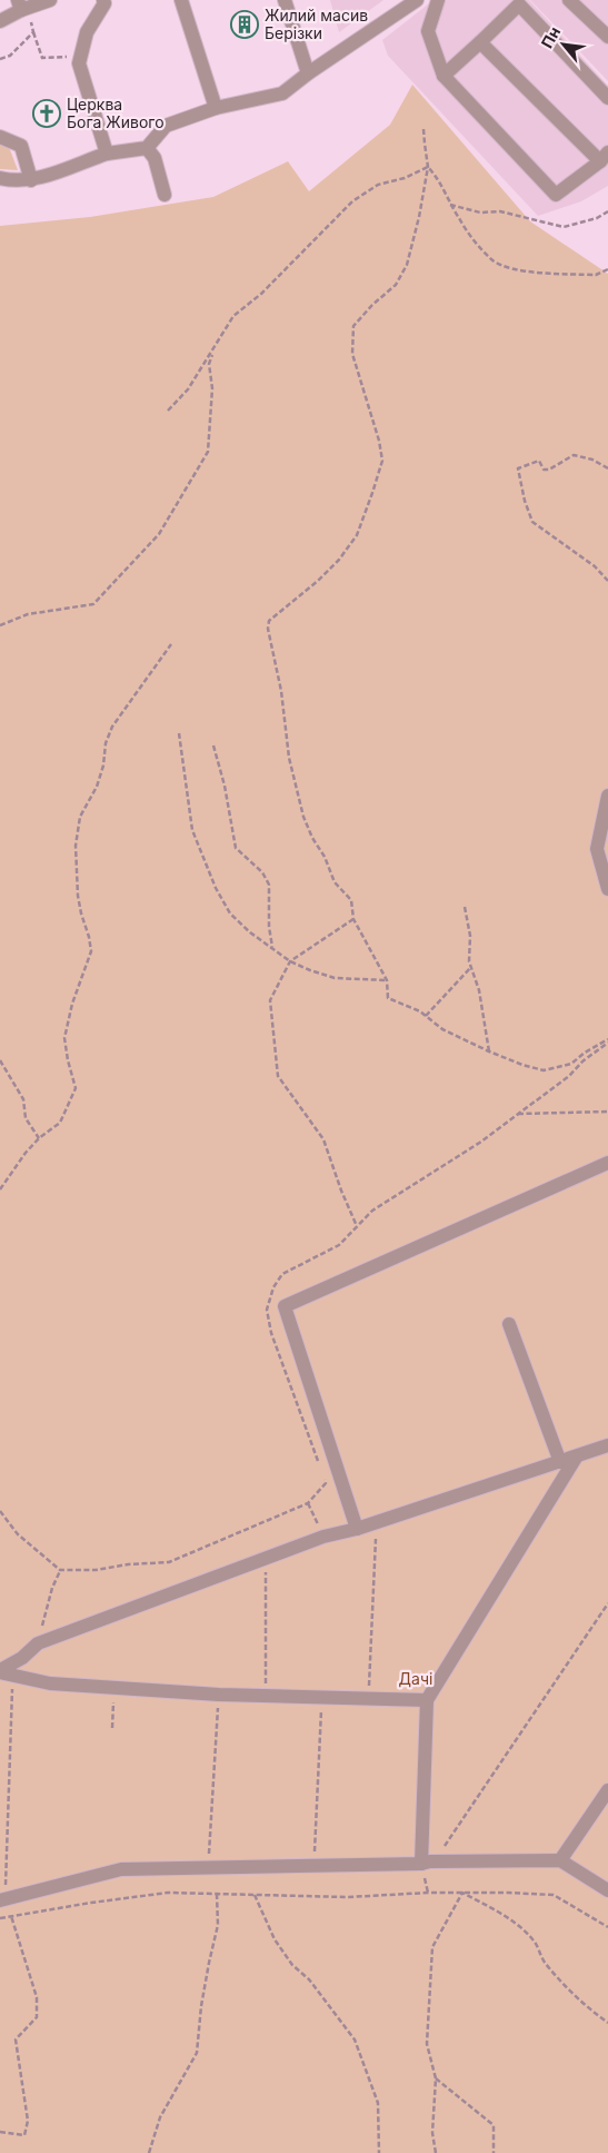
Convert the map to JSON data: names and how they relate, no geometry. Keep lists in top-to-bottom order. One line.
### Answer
{"parks":["Дачі"],"places":{"building":["Жилий масив Берізки"],"church":["Церква Бога Живого"]},"north":"top left"}
